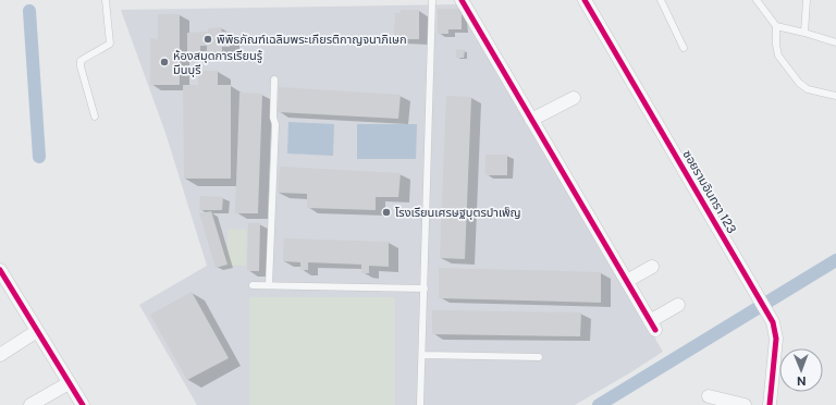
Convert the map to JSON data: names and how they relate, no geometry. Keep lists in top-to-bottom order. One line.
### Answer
{"streets":{"street":["ซอยรามอินทรา 123"]},"places":["พิพิธภัณฑ์เฉลิมพระเกียรติกาญจนาภิเษก","ห้องสมุดการเรียนรู้ มีนบุรี","โรงเรียนเศรษฐบุตรบำเพ็ญ"],"north":"bottom"}
